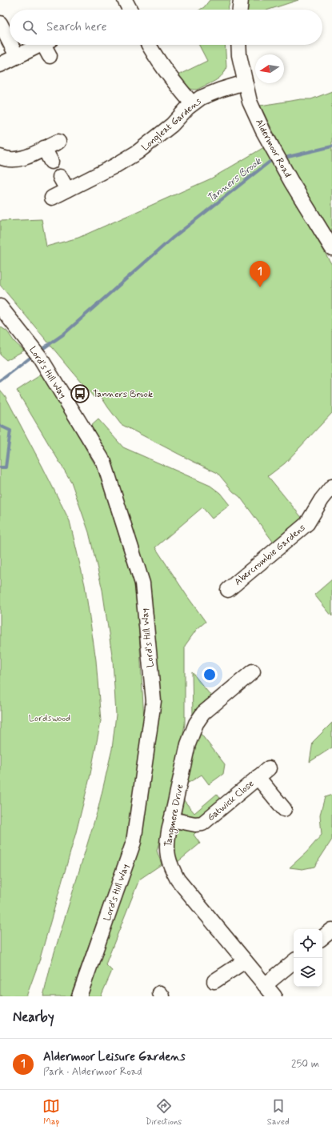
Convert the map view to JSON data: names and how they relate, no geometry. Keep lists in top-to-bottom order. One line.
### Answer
{"streets":{"street":["Longleat Gardens","Aldermoor Road","Lord's Hill Way","Abercrombie Gardens","Gatwick Close","Tangmere Drive"]},"crossings":[["Longleat Gardens","Aldermoor Road"],["Gatwick Close","Tangmere Drive"]],"water":["Tanners Brook"],"parks":["Lordswood"],"places":{"bus stop":["Tanners Brook"]},"north":"left","page":{"search":"Search here","pins":"1","heading":"Nearby","list":[{"mark":"1","name":"Aldermoor Leisure Gardens","note":"Park · Aldermoor Road","value":"250 m"}],"nav":["Map","Directions","Saved"]}}
